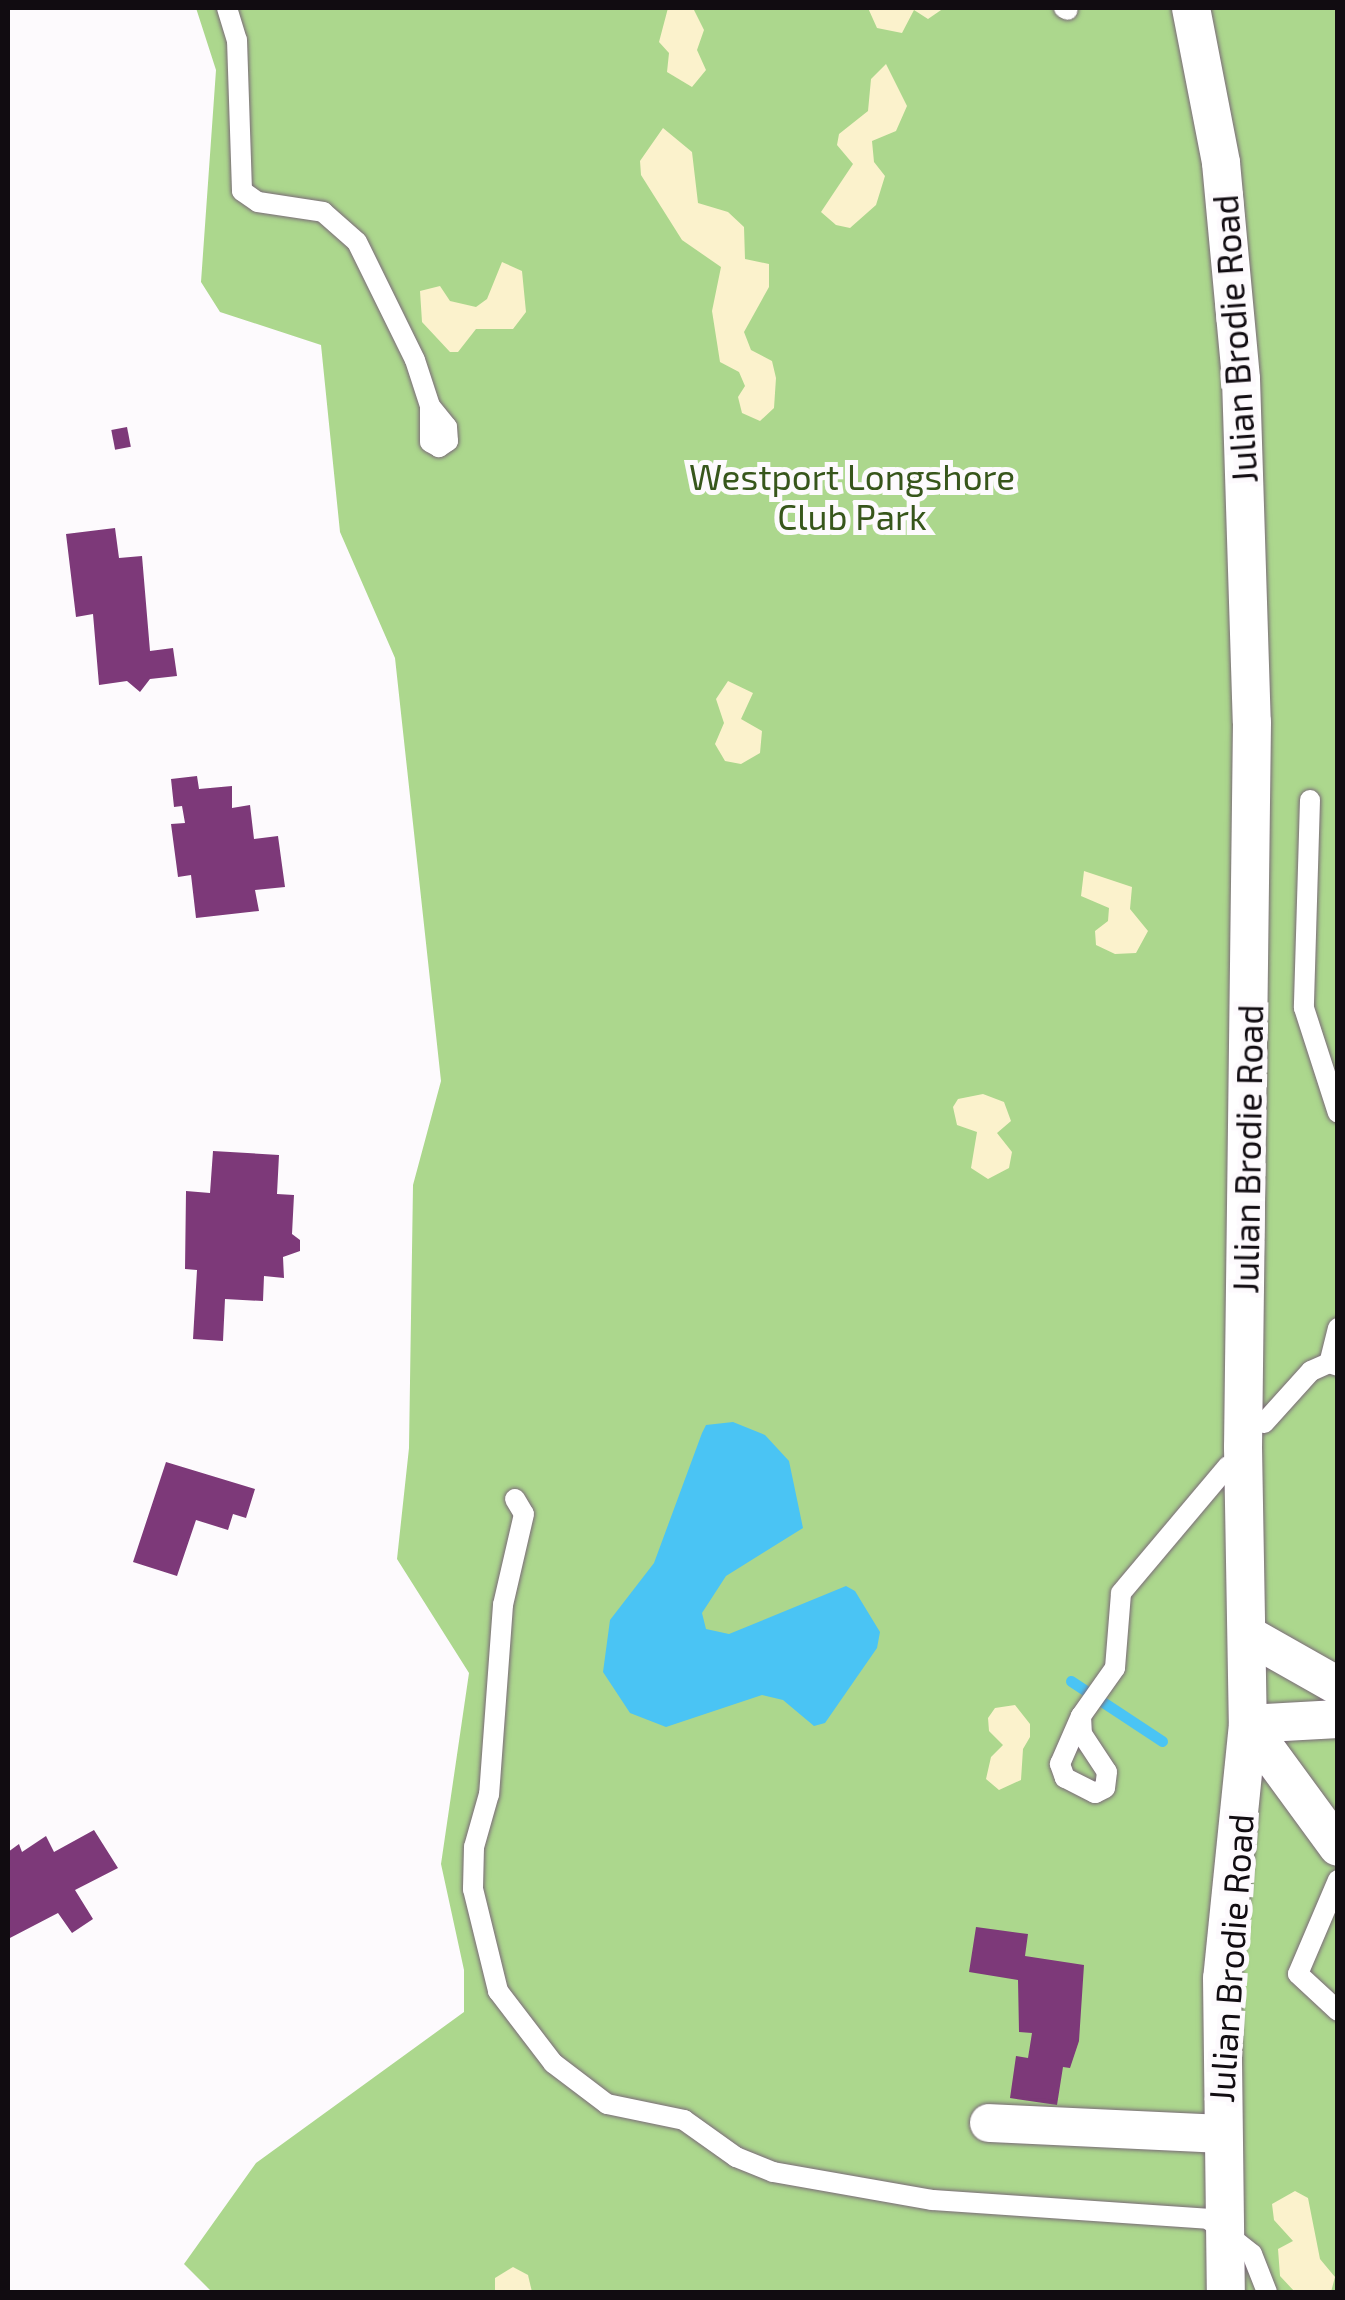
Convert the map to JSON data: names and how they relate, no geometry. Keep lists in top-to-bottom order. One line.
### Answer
{"streets":{"street":["Julian Brodie Road"]},"parks":["Westport Longshore Club Park"]}
